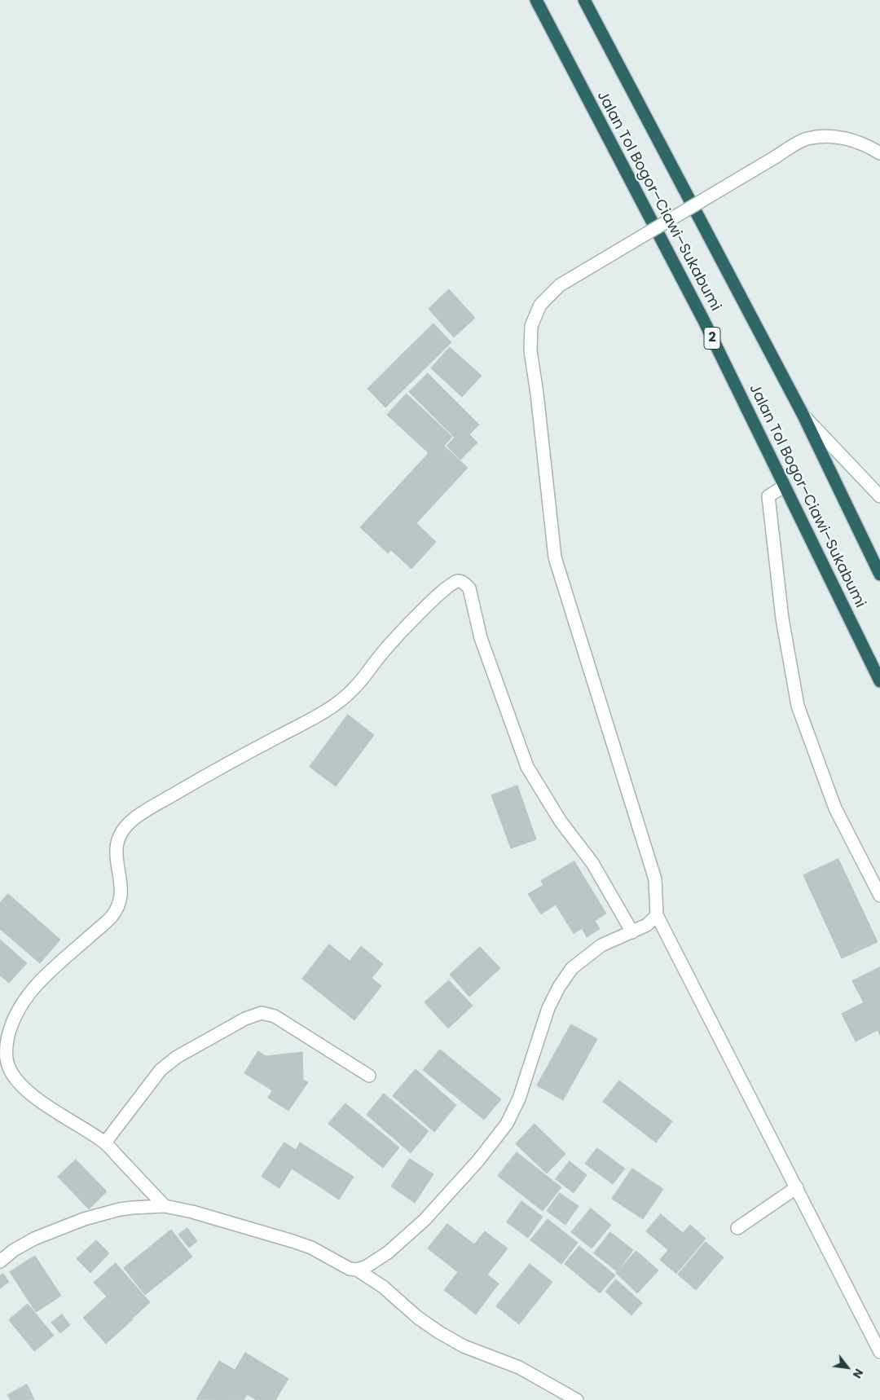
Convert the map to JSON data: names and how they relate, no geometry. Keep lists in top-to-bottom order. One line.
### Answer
{"streets":{"highway":["Jalan Tol Bogor–Ciawi–Sukabumi","2"]},"north":"bottom right"}
